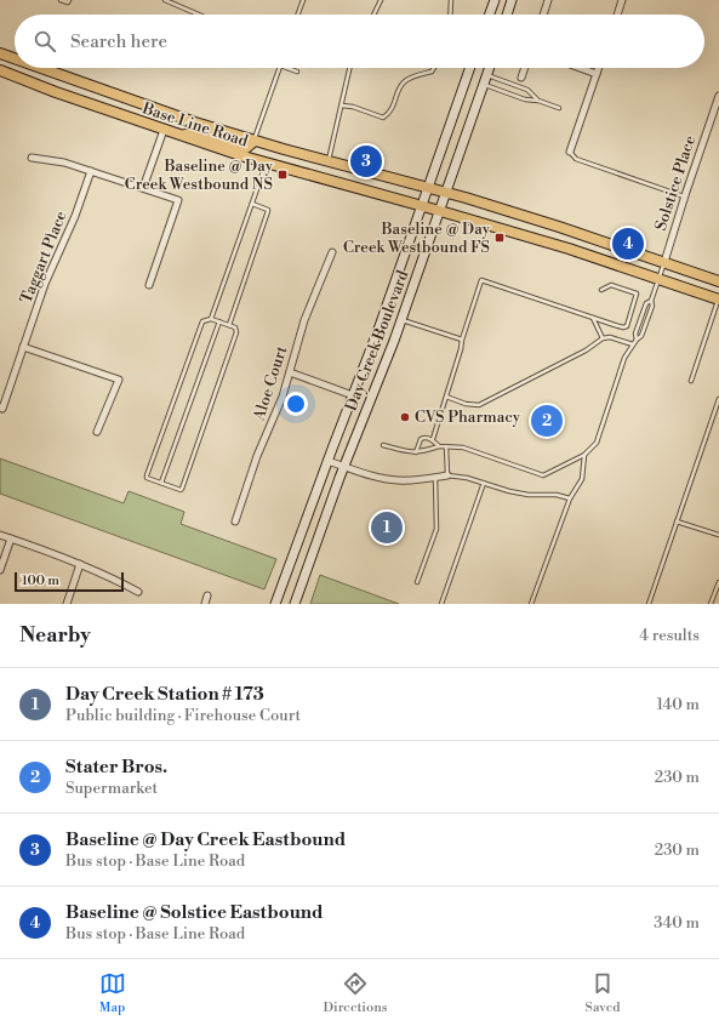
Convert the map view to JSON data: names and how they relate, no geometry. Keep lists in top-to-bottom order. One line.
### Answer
{"streets":{"main road":["Base Line Road","Day Creek Boulevard"],"street":["Solstice Place","Taggart Place","Aloe Court"]},"crossings":[["Base Line Road","Solstice Place"],["Base Line Road","Day Creek Boulevard"]],"places":{"transit":["Baseline @ Day Creek Westbound NS","Baseline @ Day Creek Westbound FS"],"other":["CVS Pharmacy"]},"scale_bar":"100 m","page":{"search":"Search here","pins":["3","4","2","1"],"scale":"100 m","heading":["Nearby","4 results"],"list":[{"mark":"1","name":"Day Creek Station # 173","note":"Public building · Firehouse Court","value":"140 m"},{"mark":"2","name":"Stater Bros.","note":"Supermarket","value":"230 m"},{"mark":"3","name":"Baseline @ Day Creek Eastbound","note":"Bus stop · Base Line Road","value":"230 m"},{"mark":"4","name":"Baseline @ Solstice Eastbound","note":"Bus stop · Base Line Road","value":"340 m"}],"nav":["Map","Directions","Saved"]}}
